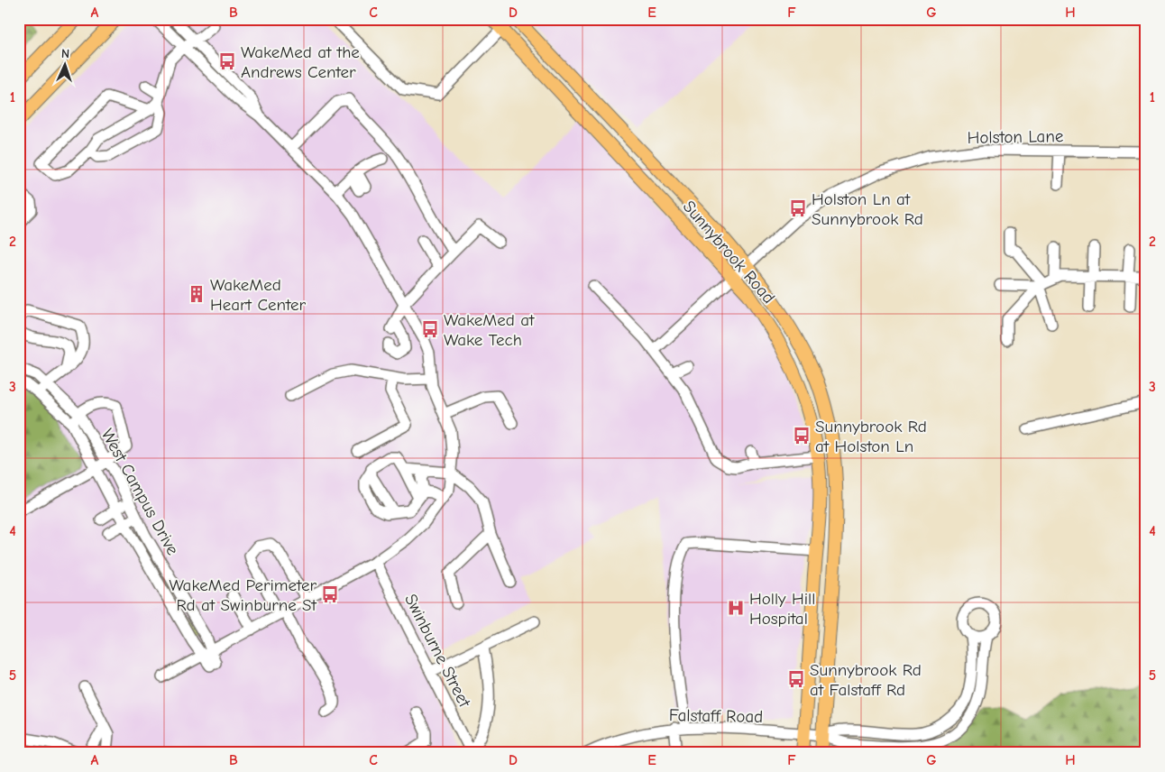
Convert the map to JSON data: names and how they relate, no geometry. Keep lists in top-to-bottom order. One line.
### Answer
{"streets":{"main road":["Sunnybrook Road"],"street":["Holston Lane","West Campus Drive","Swinburne Street","Falstaff Road"]},"crossings":[["Holston Lane","Sunnybrook Road"],["Sunnybrook Road","Falstaff Road"]],"places":{"bus stop":["WakeMed at the Andrews Center","Holston Ln at Sunnybrook Rd","WakeMed at Wake Tech","Sunnybrook Rd at Holston Ln","WakeMed Perimeter Rd at Swinburne St","Sunnybrook Rd at Falstaff Rd"],"building":["WakeMed Heart Center"],"hospital":["Holly Hill Hospital"]},"north":"top","grid":{"columns":["A","B","C","D","E","F","G","H"],"rows":["1","2","3","4","5"]}}
